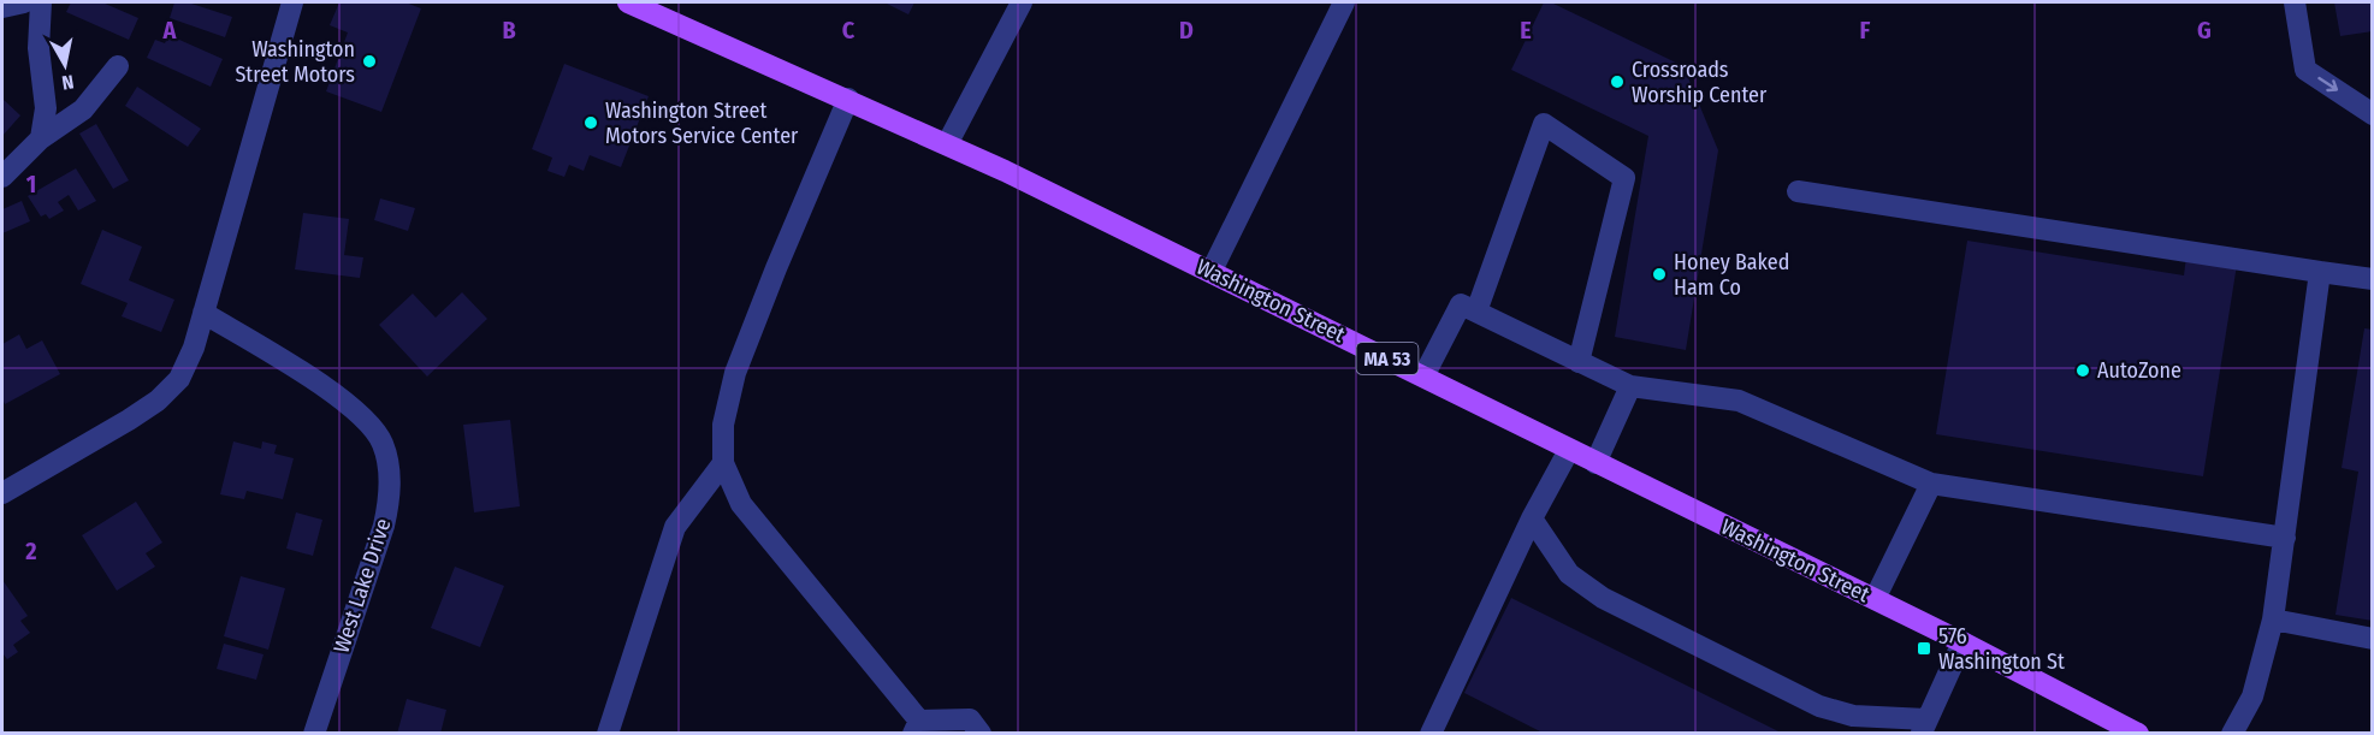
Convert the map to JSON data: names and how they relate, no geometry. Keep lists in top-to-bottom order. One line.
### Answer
{"streets":{"main road":["Washington Street","MA 53"],"street":["West Lake Drive"]},"places":{"other":["Washington Street Motors","Crossroads Worship Center","Washington Street Motors Service Center","Honey Baked Ham Co","AutoZone"],"transit":["576 Washington St"]},"north":"bottom","grid":{"columns":["A","B","C","D","E","F","G"],"rows":["1","2"]}}
